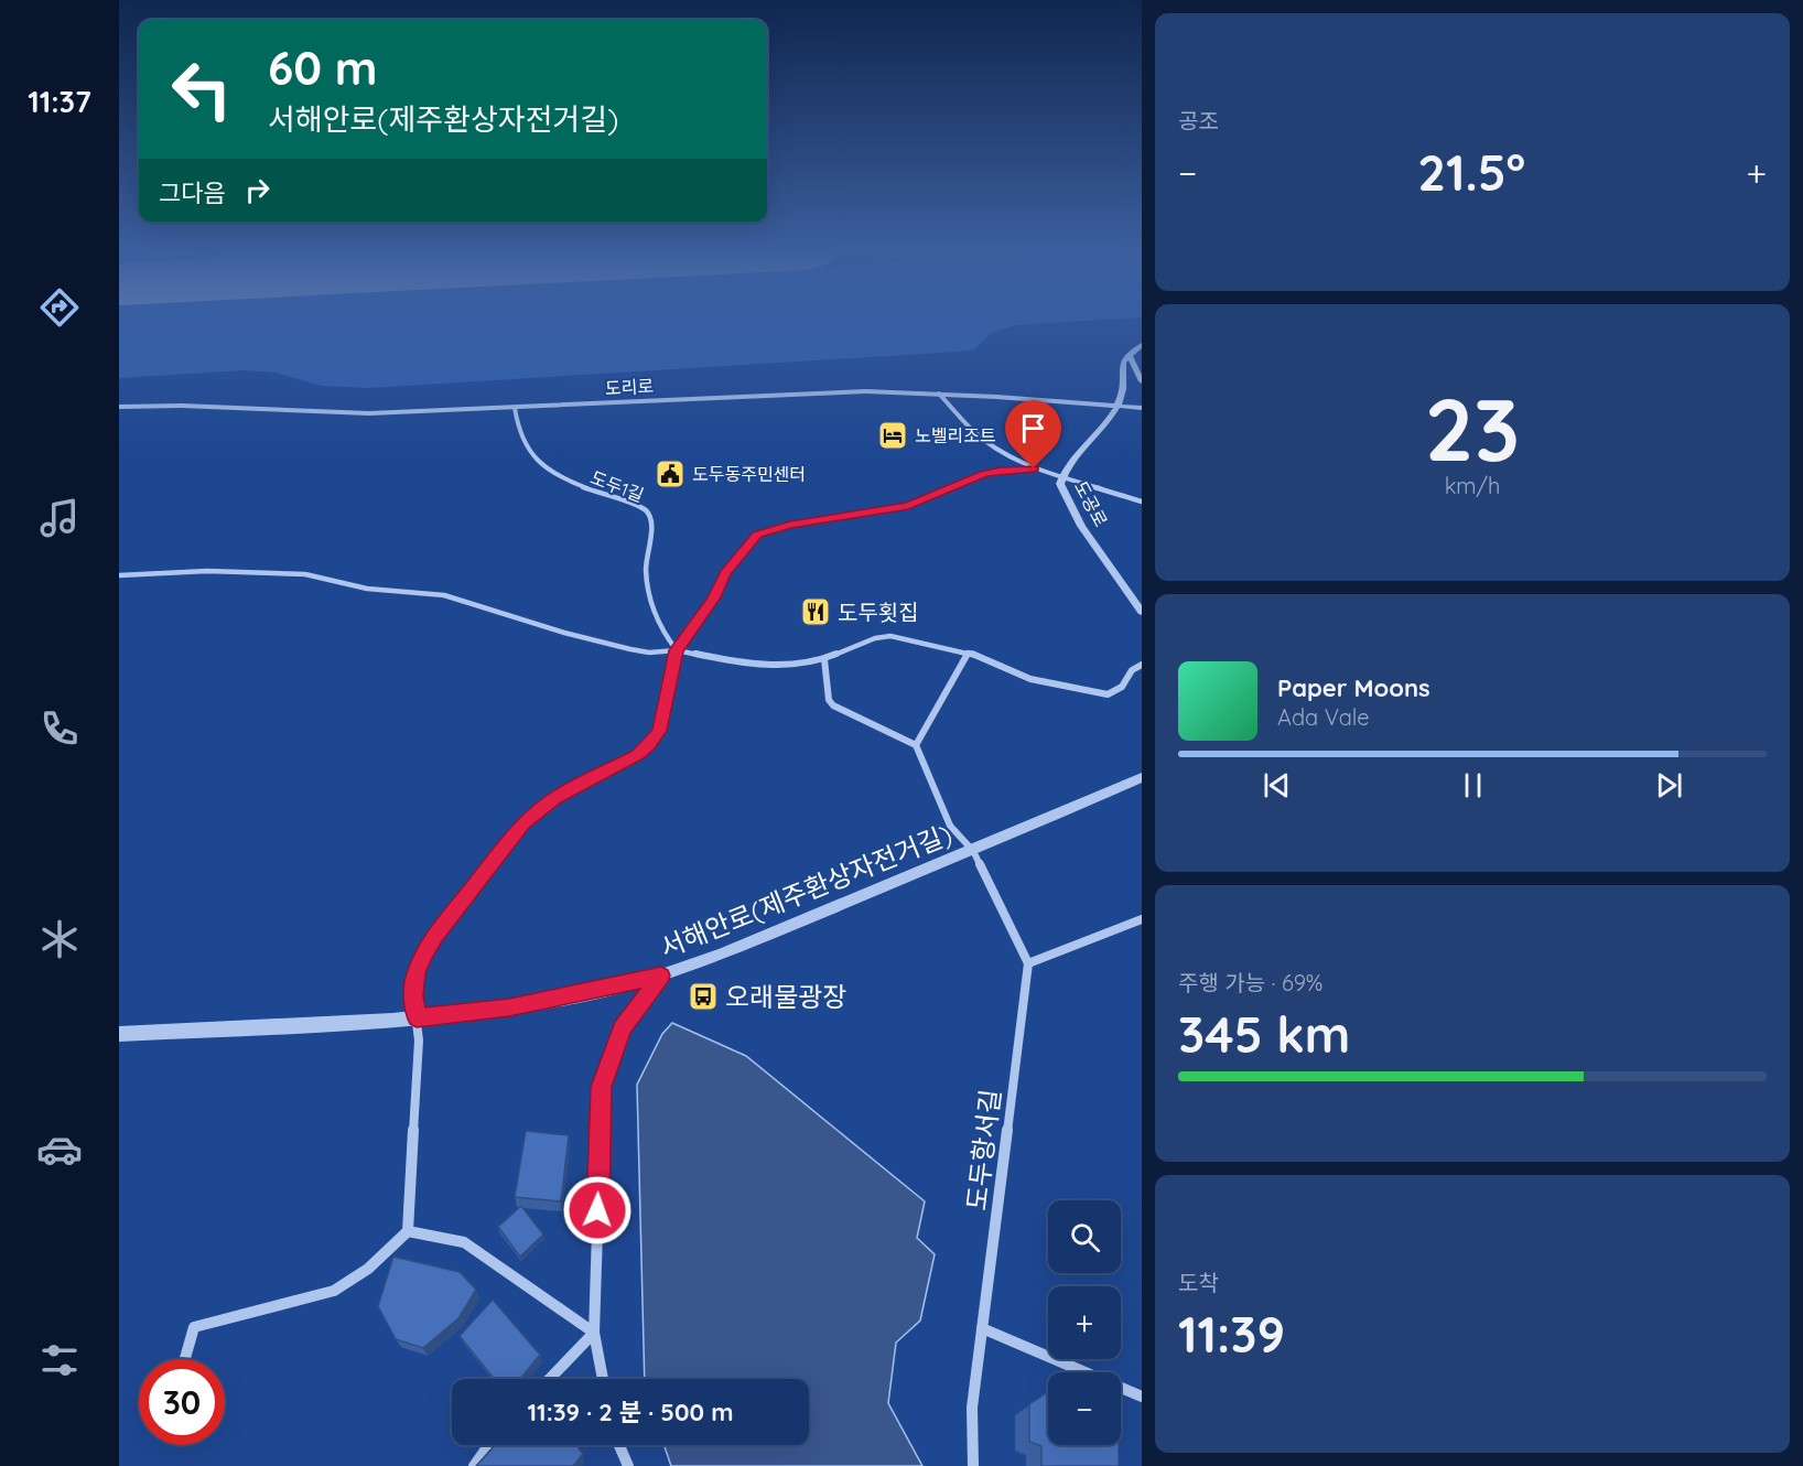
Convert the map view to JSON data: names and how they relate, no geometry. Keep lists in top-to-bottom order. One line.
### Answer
{"streets":{"street":["도리로","도두1길","도공로","서해안로(제주환상자전거길)","도두항서길"]},"crossings":[["도리로","도두1길"],["도리로","도공로"]],"places":{"hotel":["노벨리조트"],"public building":["도두동주민센터"],"restaurant":["도두횟집"],"bus stop":["오래물광장"]},"page":{"tabs":"11:37","tile":["공조",["23","km/h"],["주행 가능 · 69%","345 km"],["도착","11:39"]],"turn":["60 m","서해안로(제주환상자전거길)"],"heat":["−","21.5°","+"],"then":"그다음","song":["Paper Moons","Ada Vale"],"map_buttons":["+","−"],"limit":"30","trip":"11:39 · 2 분 · 500 m"}}
